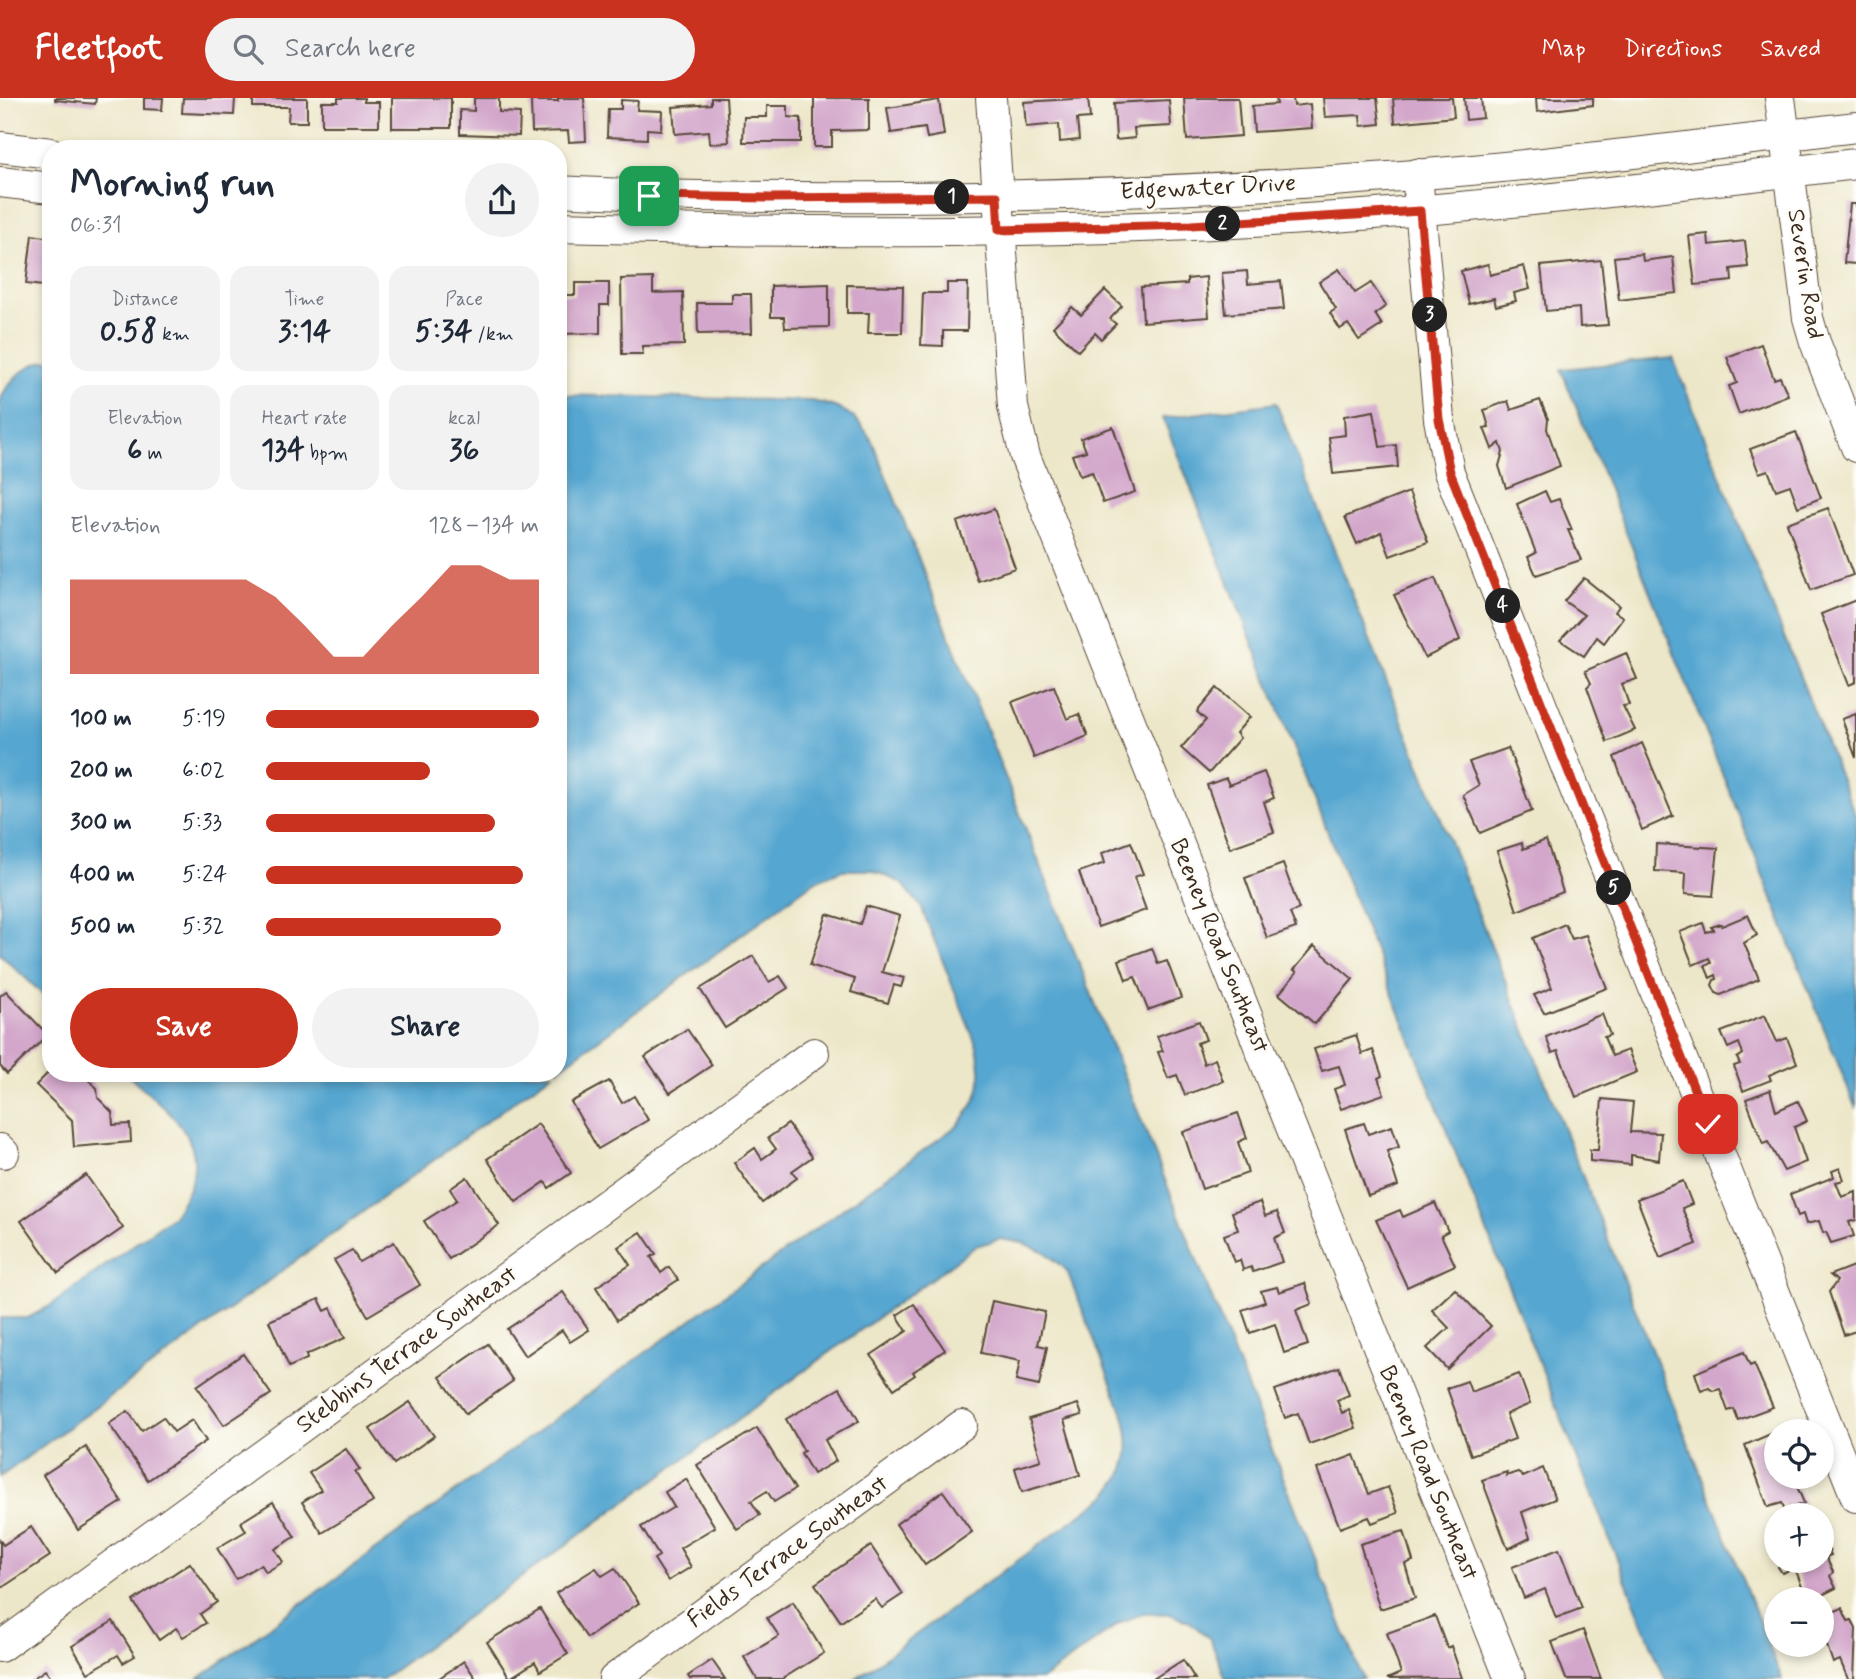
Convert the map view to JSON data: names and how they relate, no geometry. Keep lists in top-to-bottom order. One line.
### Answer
{"streets":{"street":["Edgewater Drive","Severin Road","Beeney Road Southeast","Stebbins Terrace Southeast","Fields Terrace Southeast"]},"crossings":[["Edgewater Drive","Severin Road"],["Edgewater Drive","Beeney Road Southeast"]],"page":{"header":"Fleetfoot","search":"Search here","nav":["Map","Directions","Saved"],"heading":["Morning run","06:31"],"pins":["1","2","3","4","5"],"stats":[["Distance","0.58 km"],["Time","3:14"],["Pace","5:34 /km"],["Elevation","6 m"],["Heart rate","134 bpm"],["kcal","36"]],"chart":["Elevation","128–134 m"],"list":[{"name":"100 m","note":"5:19"},{"name":"200 m","note":"6:02"},{"name":"300 m","note":"5:33"},{"name":"400 m","note":"5:24"},{"name":"500 m","note":"5:32"}],"buttons":["Save","Share"],"map_buttons":["+","−"]}}
